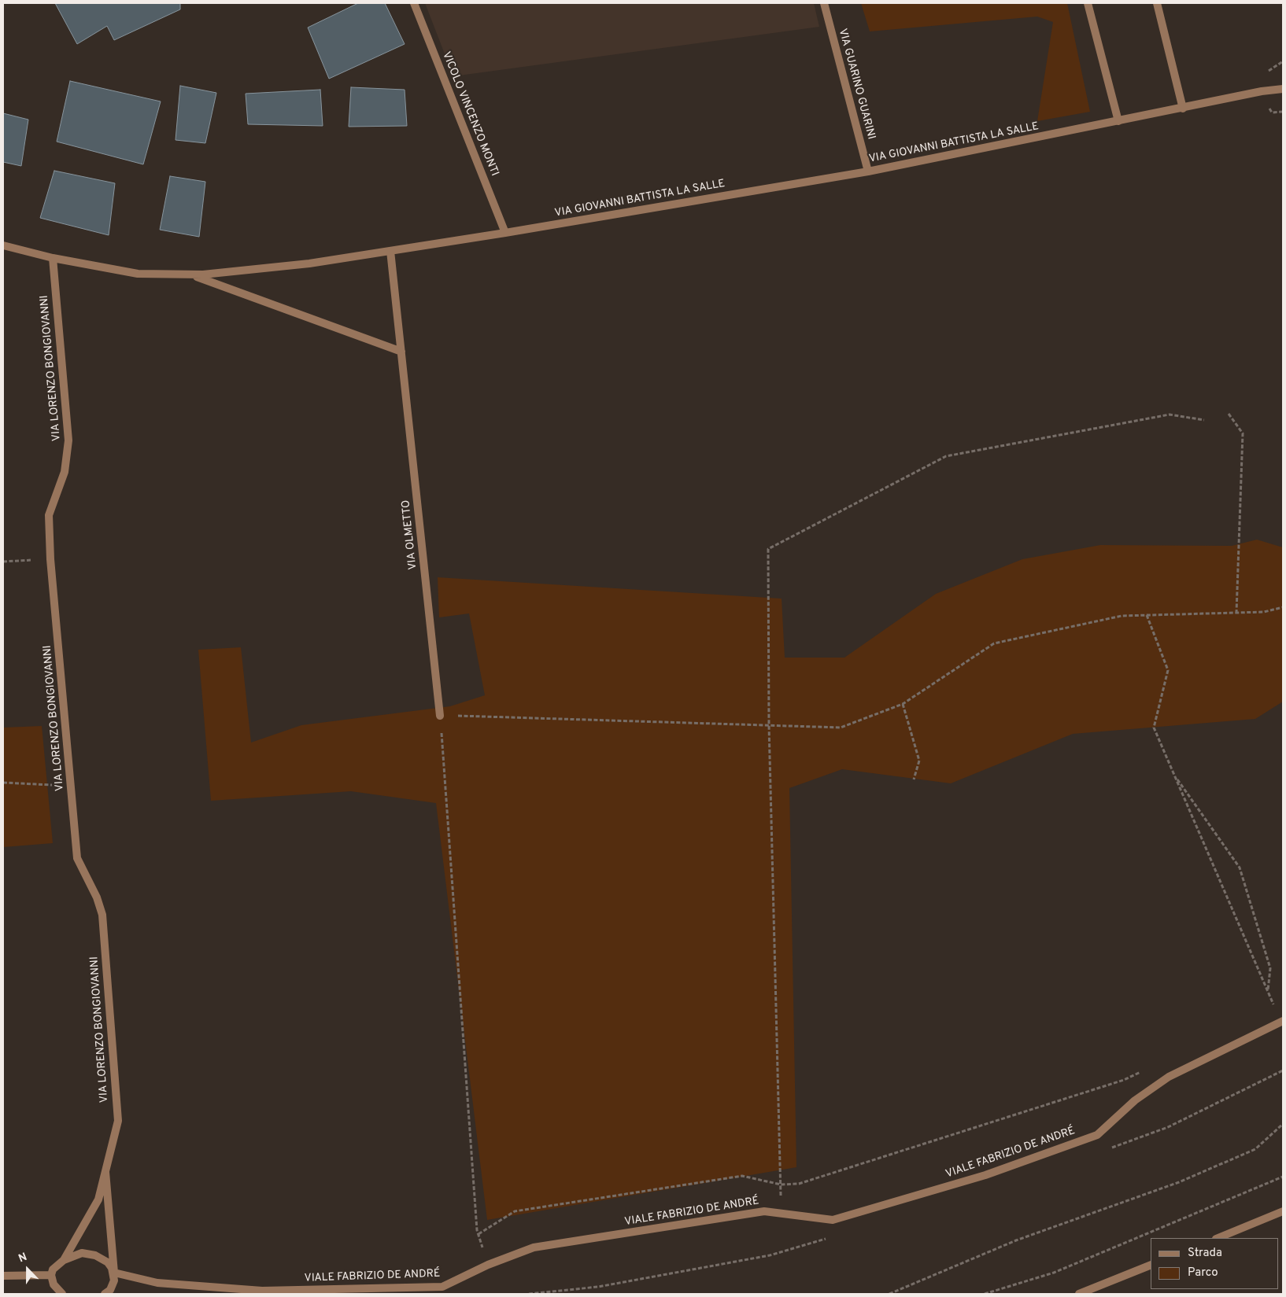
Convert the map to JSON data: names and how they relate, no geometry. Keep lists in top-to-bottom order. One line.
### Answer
{"streets":{"street":["VIA GUARINO GUARINI","VICOLO VINCENZO MONTI","VIA GIOVANNI BATTISTA LA SALLE","VIA LORENZO BONGIOVANNI","VIA OLMETTO","VIALE FABRIZIO DE ANDRÉ"]},"crossings":[["VIA GUARINO GUARINI","VIA GIOVANNI BATTISTA LA SALLE"],["VICOLO VINCENZO MONTI","VIA GIOVANNI BATTISTA LA SALLE"],["VIA GIOVANNI BATTISTA LA SALLE","VIA LORENZO BONGIOVANNI"],["VIA GIOVANNI BATTISTA LA SALLE","VIA OLMETTO"],["VIA LORENZO BONGIOVANNI","VIALE FABRIZIO DE ANDRÉ"]],"legend":["Strada","Parco"],"north":"top"}
